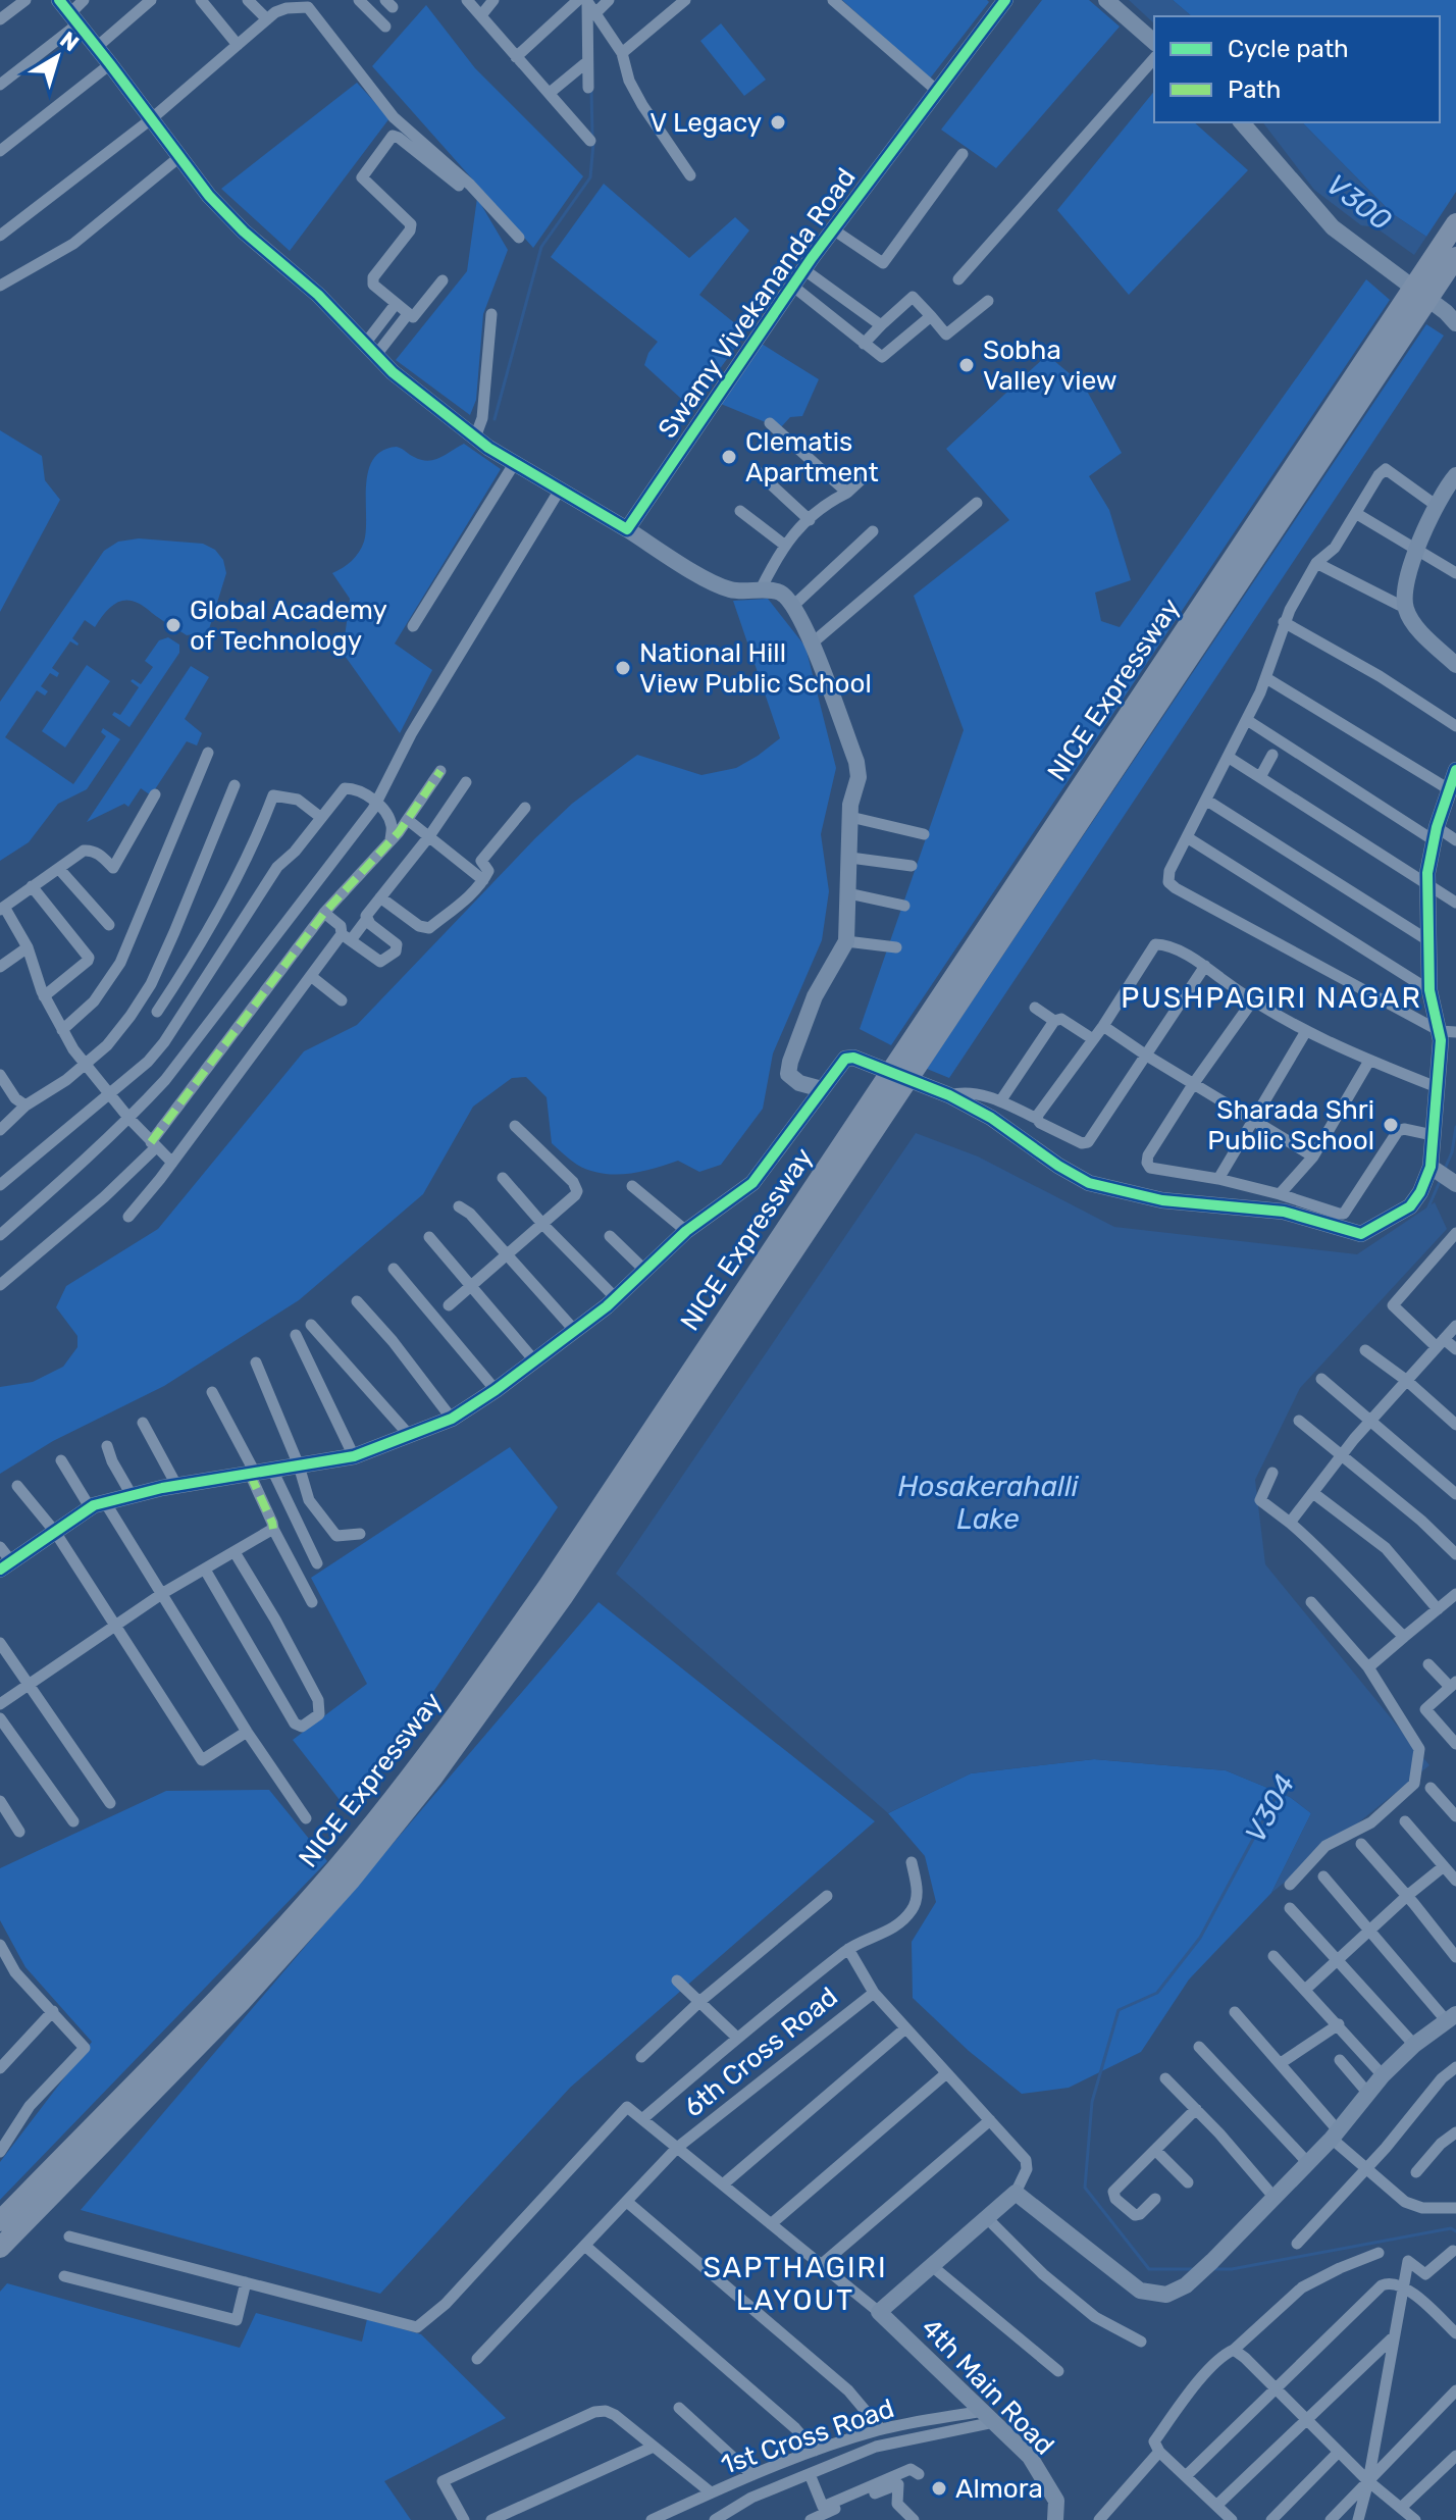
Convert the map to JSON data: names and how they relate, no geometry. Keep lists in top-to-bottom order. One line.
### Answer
{"streets":{"highway":["NICE Expressway"],"street":["Swamy Vivekananda Road","6th Cross Road","4th Main Road","1st Cross Road"]},"crossings":[["4th Main Road","1st Cross Road"]],"districts":["PUSHPAGIRI NAGAR","SAPTHAGIRI LAYOUT"],"water":["V300","Hosakerahalli Lake","V304"],"places":["V Legacy","Sobha Valley view","Clematis Apartment","Global Academy of Technology","National Hill View Public School","Sharada Shri Public School","Almora"],"legend":["Cycle path","Path"],"north":"top right"}
